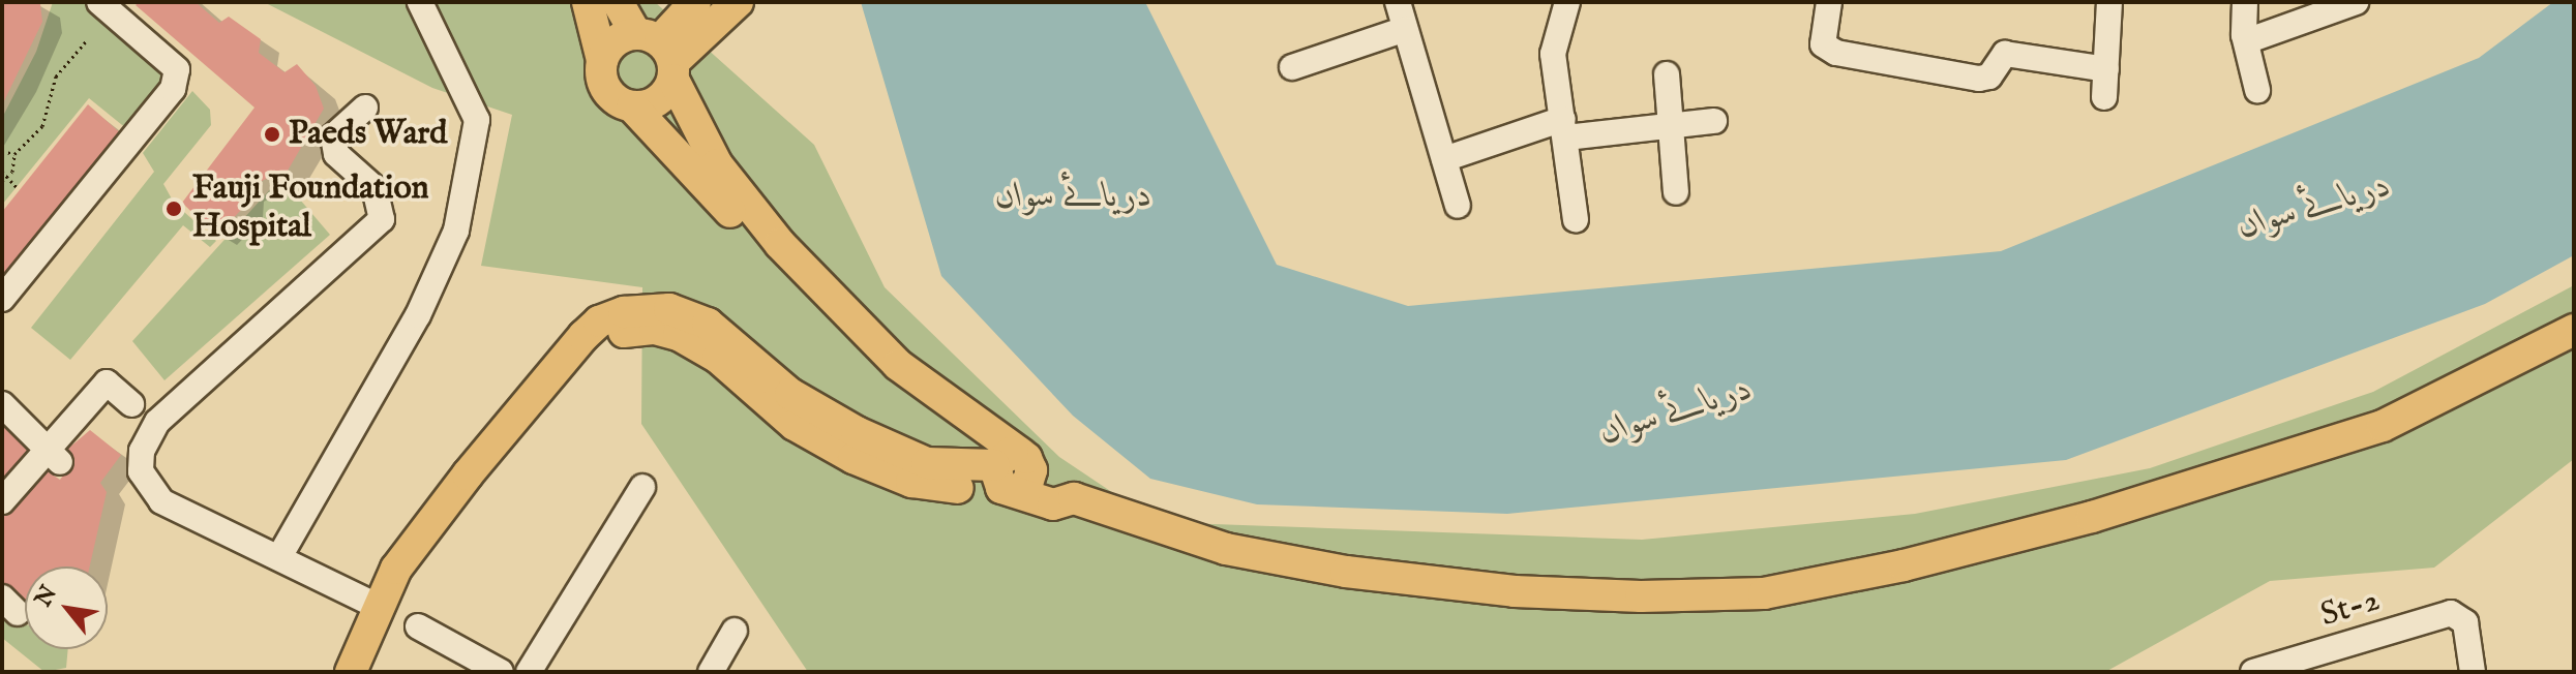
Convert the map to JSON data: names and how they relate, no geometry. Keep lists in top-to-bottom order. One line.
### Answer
{"streets":{"street":["St-2"]},"water":["دریائے سواں"],"places":["Paeds Ward","Fauji Foundation Hospital"],"north":"top left"}
